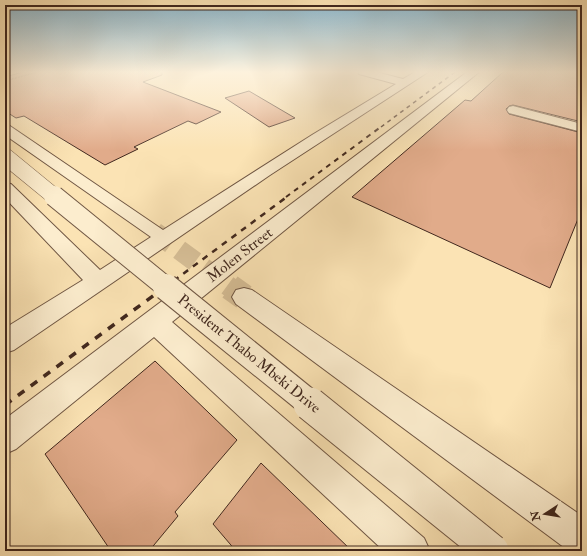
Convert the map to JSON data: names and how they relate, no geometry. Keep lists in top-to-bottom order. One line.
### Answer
{"streets":{"street":["Molen Street","President Thabo Mbeki Drive"]},"north":"left"}
